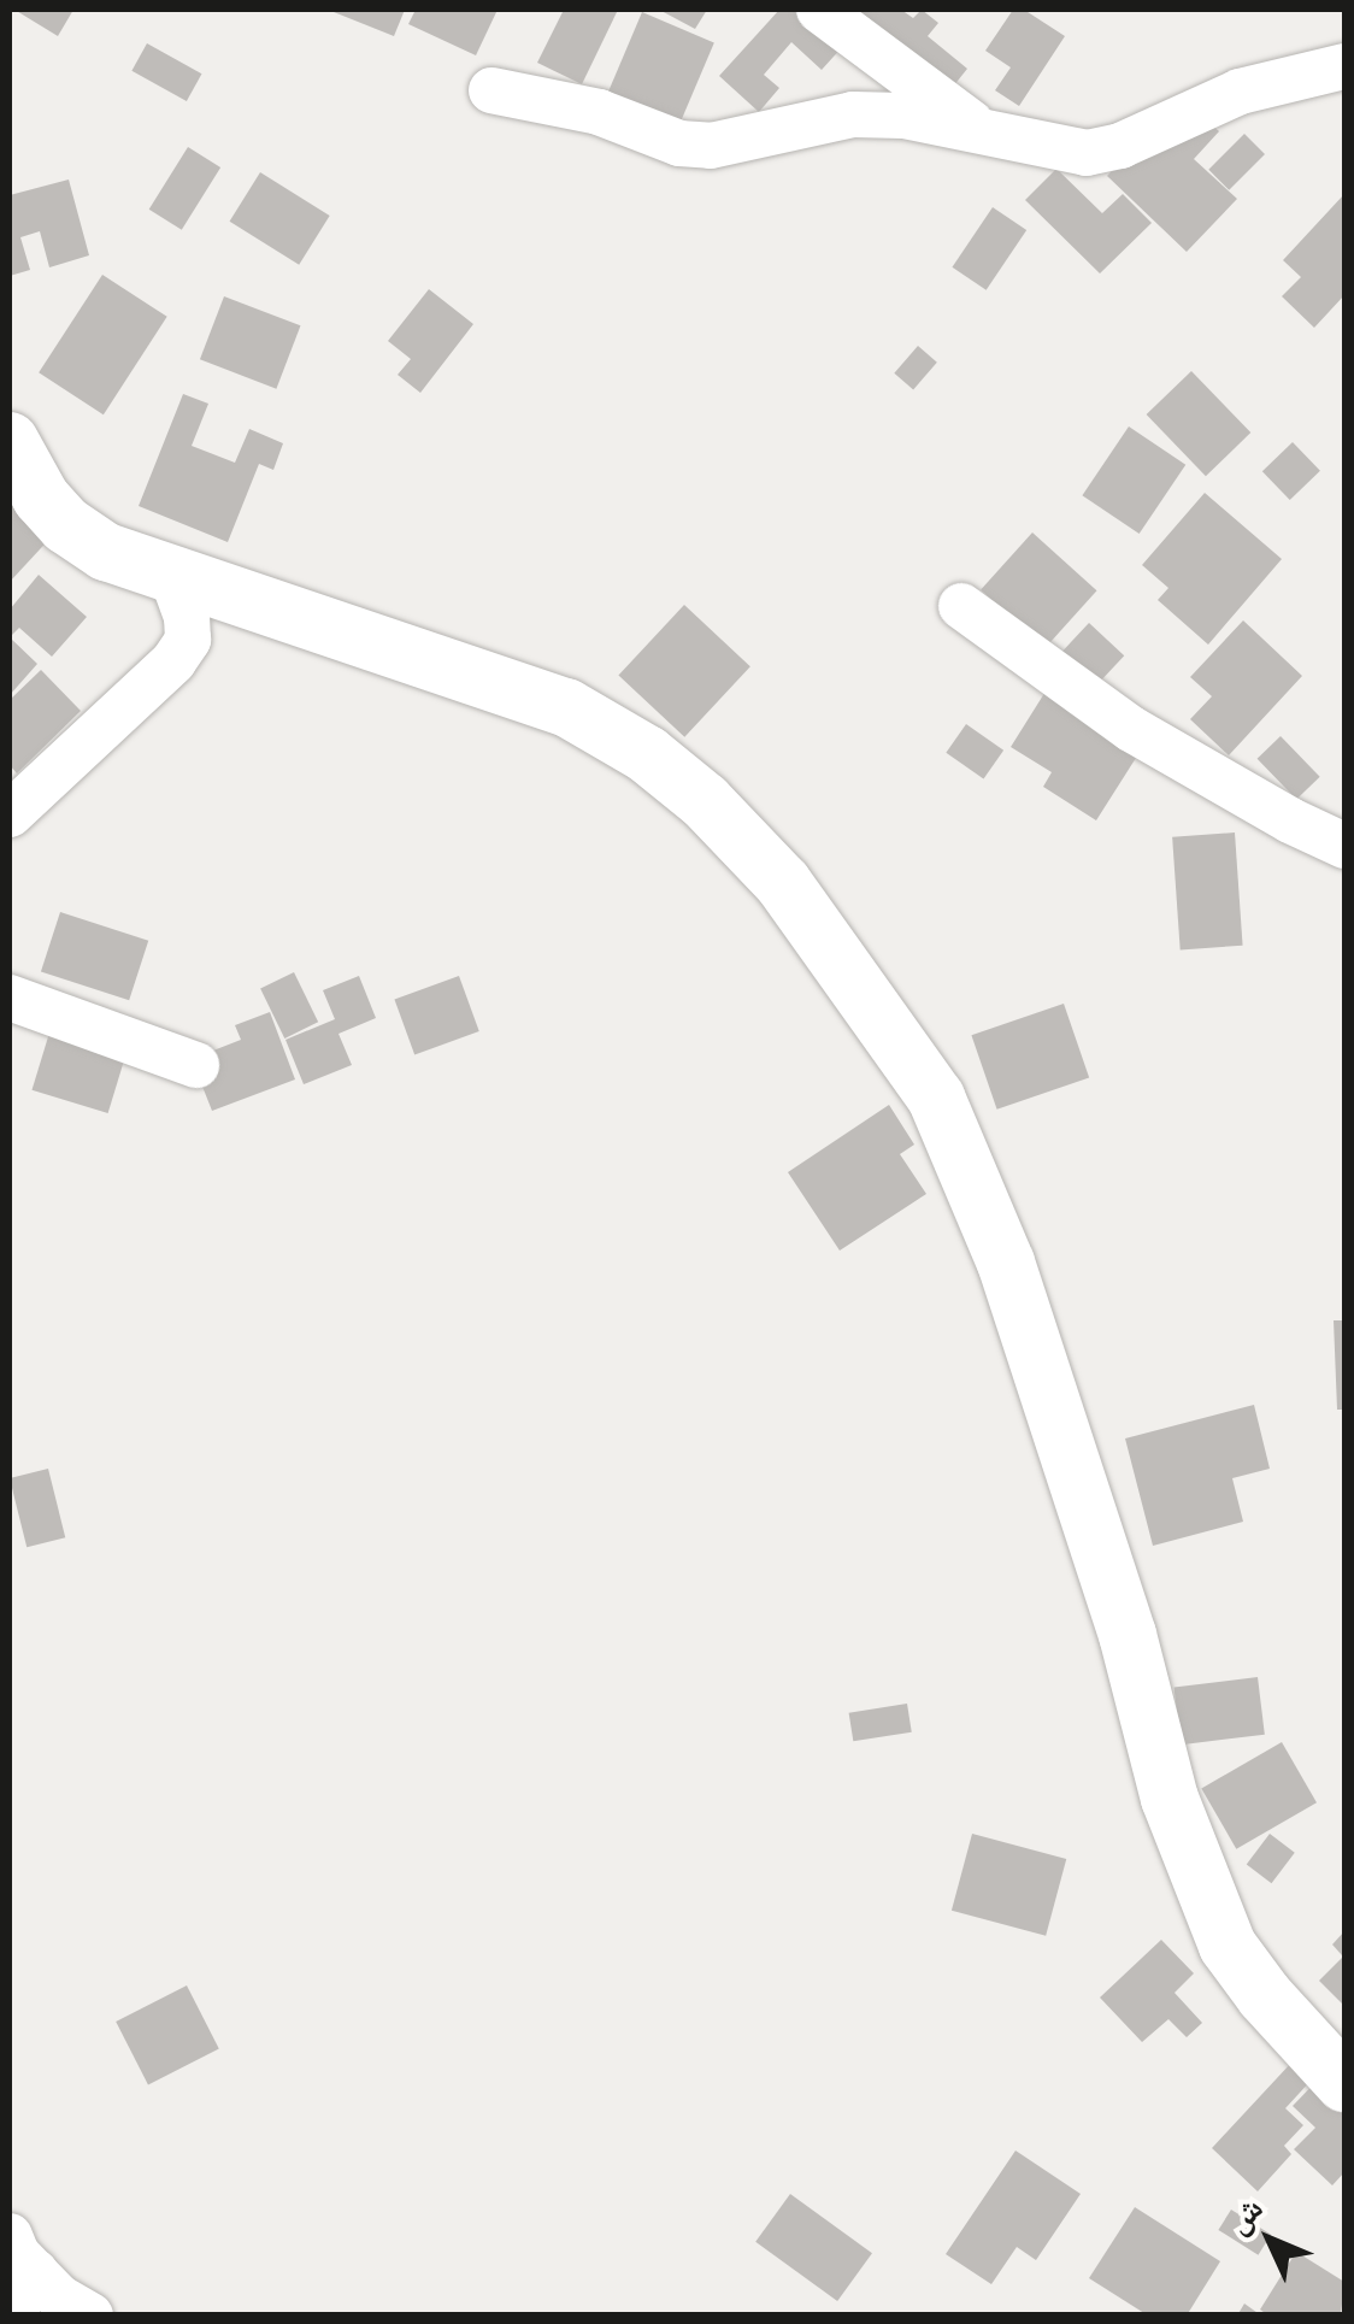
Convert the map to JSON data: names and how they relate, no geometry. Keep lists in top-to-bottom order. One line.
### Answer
{"north":"top left"}
